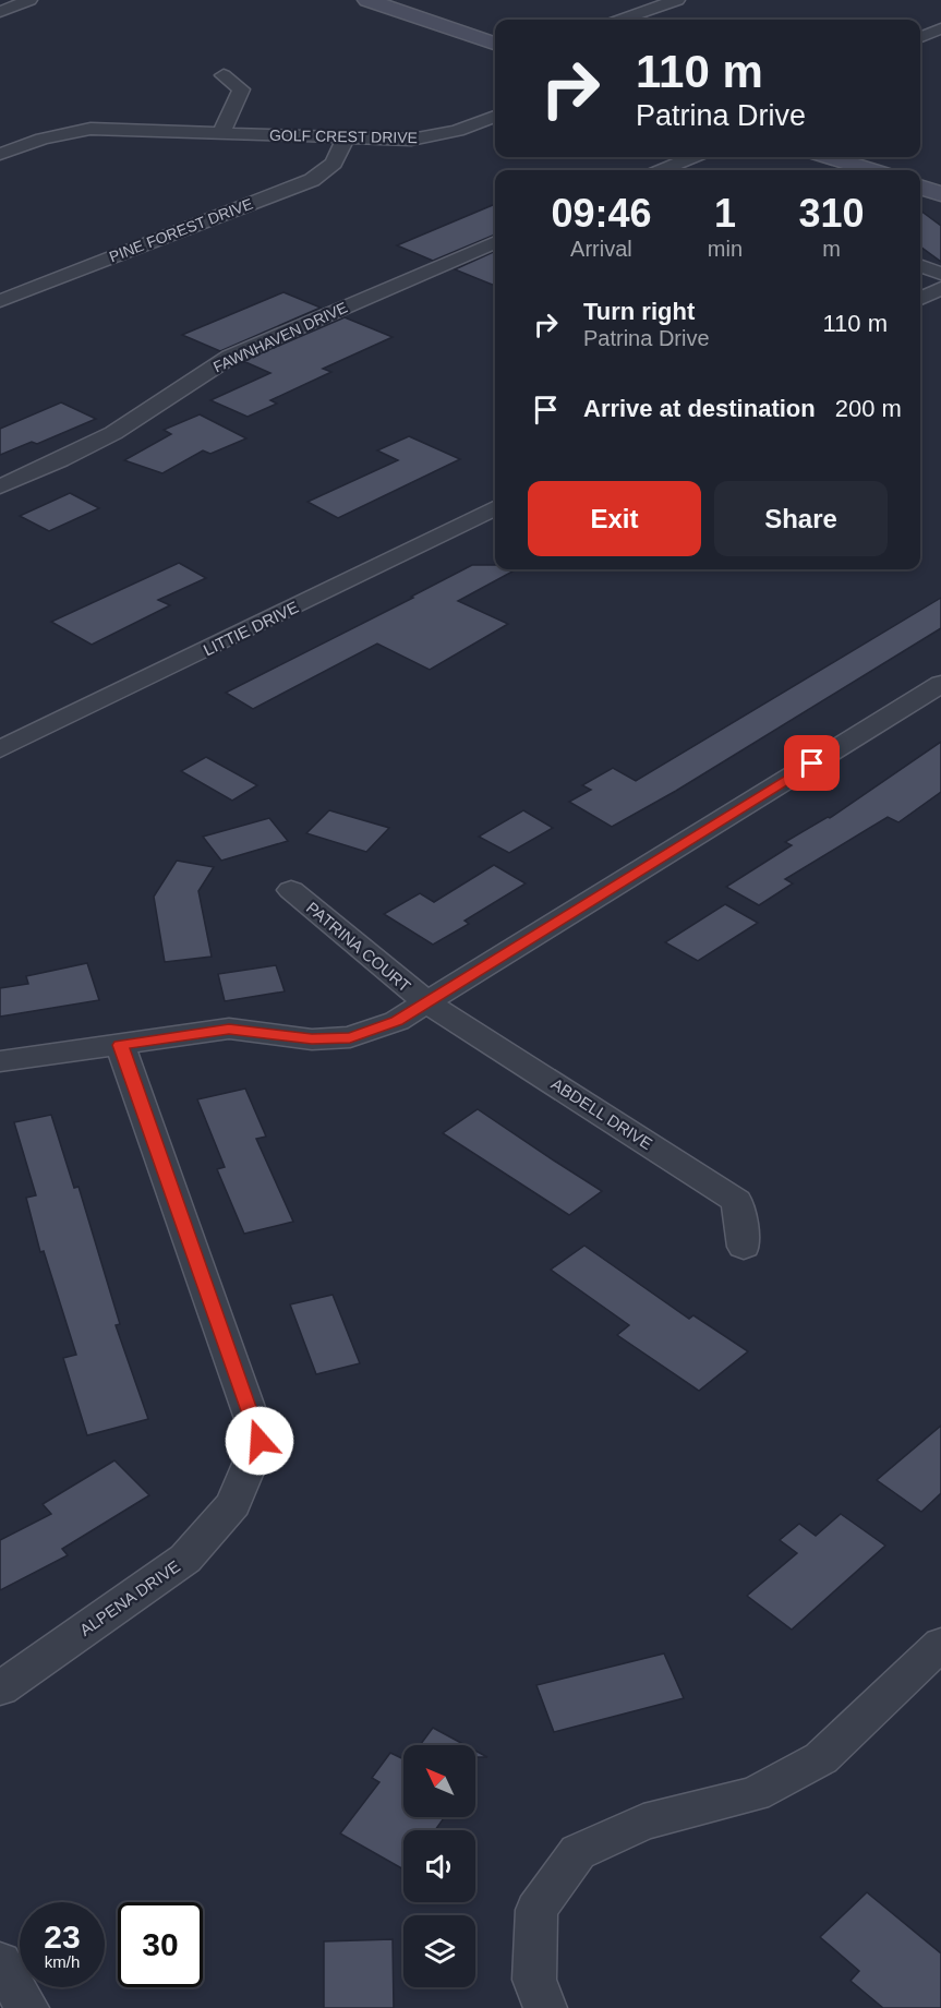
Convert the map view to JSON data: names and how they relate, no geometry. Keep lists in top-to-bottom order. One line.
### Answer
{"streets":{"street":["GOLF CREST DRIVE","PINE FOREST DRIVE","FAWNHAVEN DRIVE","LITTIE DRIVE","PATRINA COURT","ABDELL DRIVE","ALPENA DRIVE"]},"crossings":[["GOLF CREST DRIVE","PINE FOREST DRIVE"],["PATRINA COURT","ABDELL DRIVE"]],"north":"top left","page":{"turn":["110 m","Patrina Drive"],"eta":["09:46","Arrival","1","min","310","m"],"list":[{"name":"Turn right","note":"Patrina Drive","value":"110 m"},{"name":"Arrive at destination","value":"200 m"}],"buttons":["Exit","Share"],"speed":"23 km/h","limit":"30"}}
